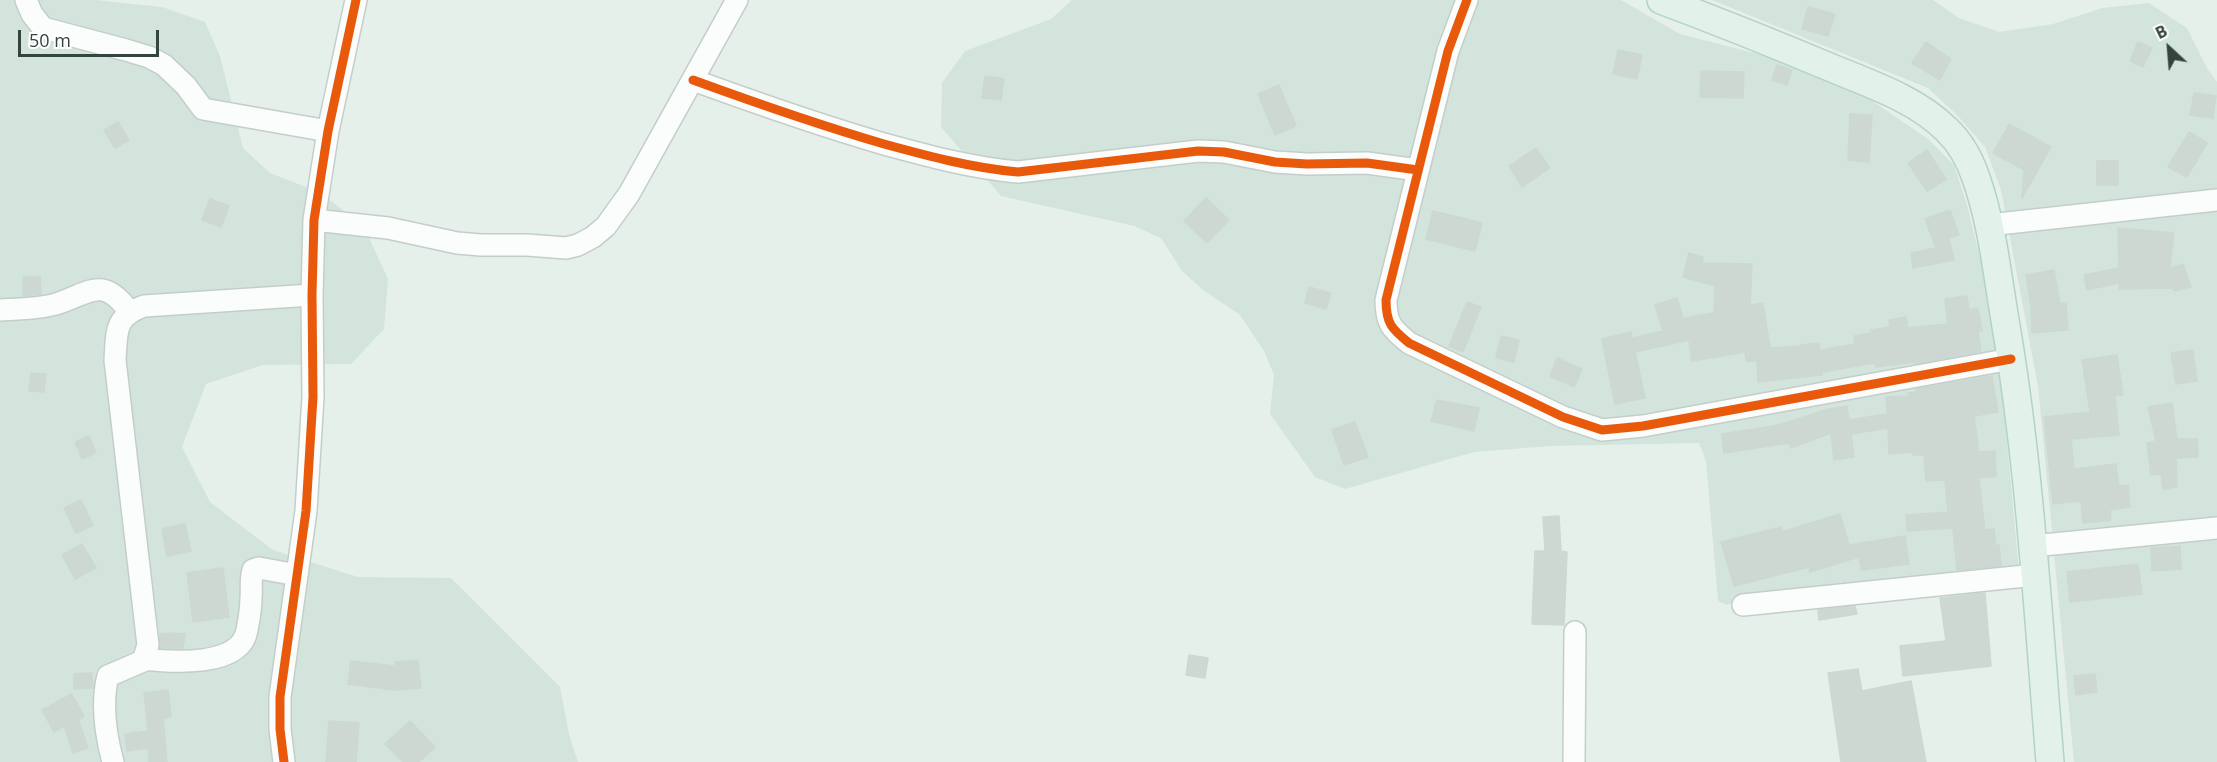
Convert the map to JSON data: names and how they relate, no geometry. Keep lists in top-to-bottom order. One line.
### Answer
{"scale_bar":"50 m","north":"top left"}
